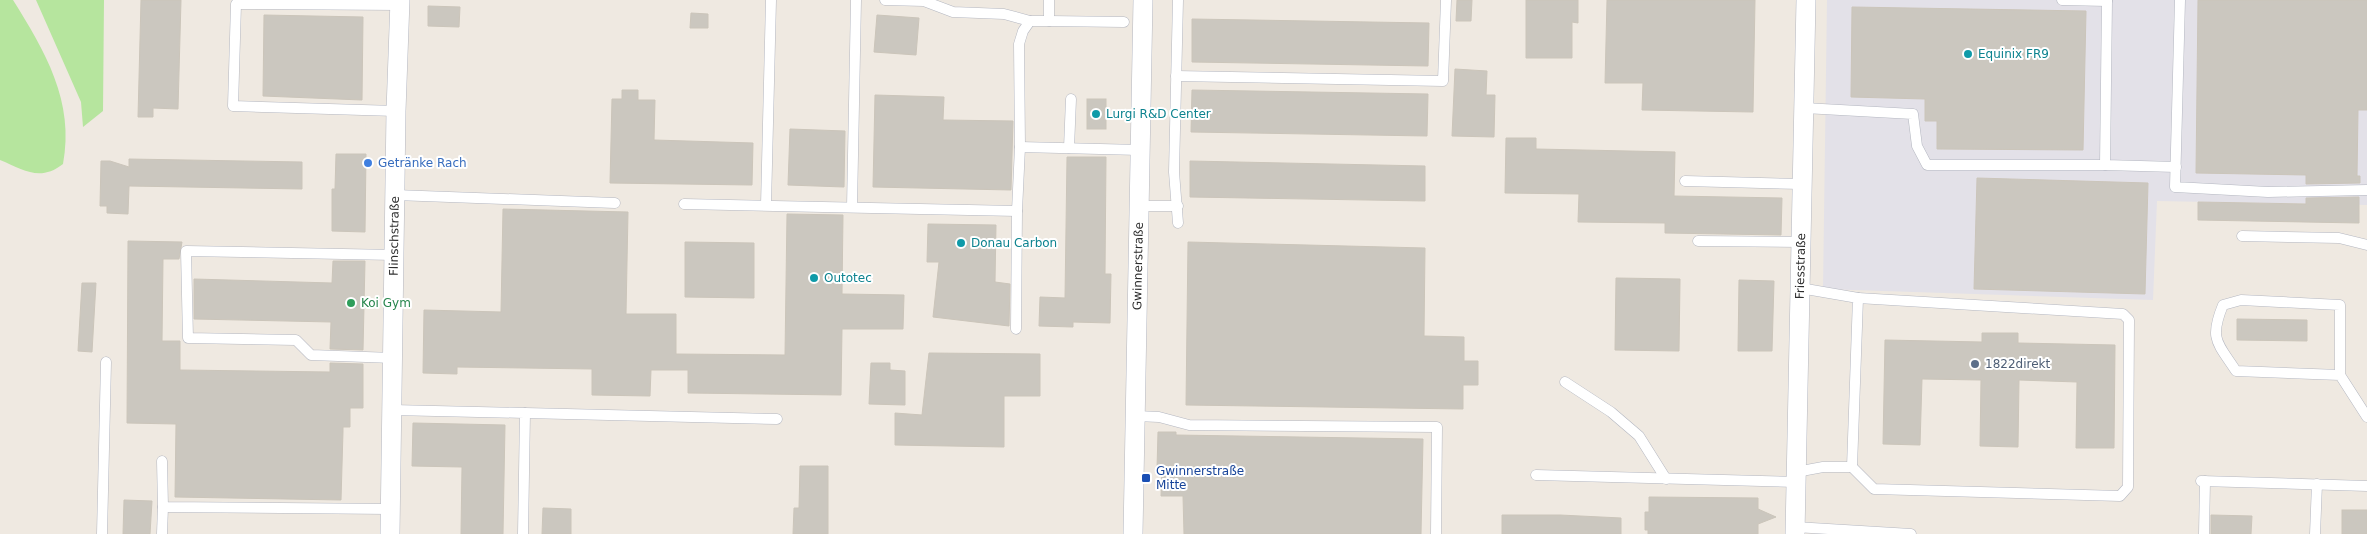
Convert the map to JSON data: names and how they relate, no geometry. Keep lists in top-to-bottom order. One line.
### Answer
{"streets":{"street":["Flinschstraße","Gwinnerstraße","Friesstraße"]},"places":{"other":["Equinix FR9","Lurgi R&D Center","Getränke Rach","Donau Carbon","Outotec","Koi Gym","1822direkt"],"transit":["Gwinnerstraße Mitte"]}}
